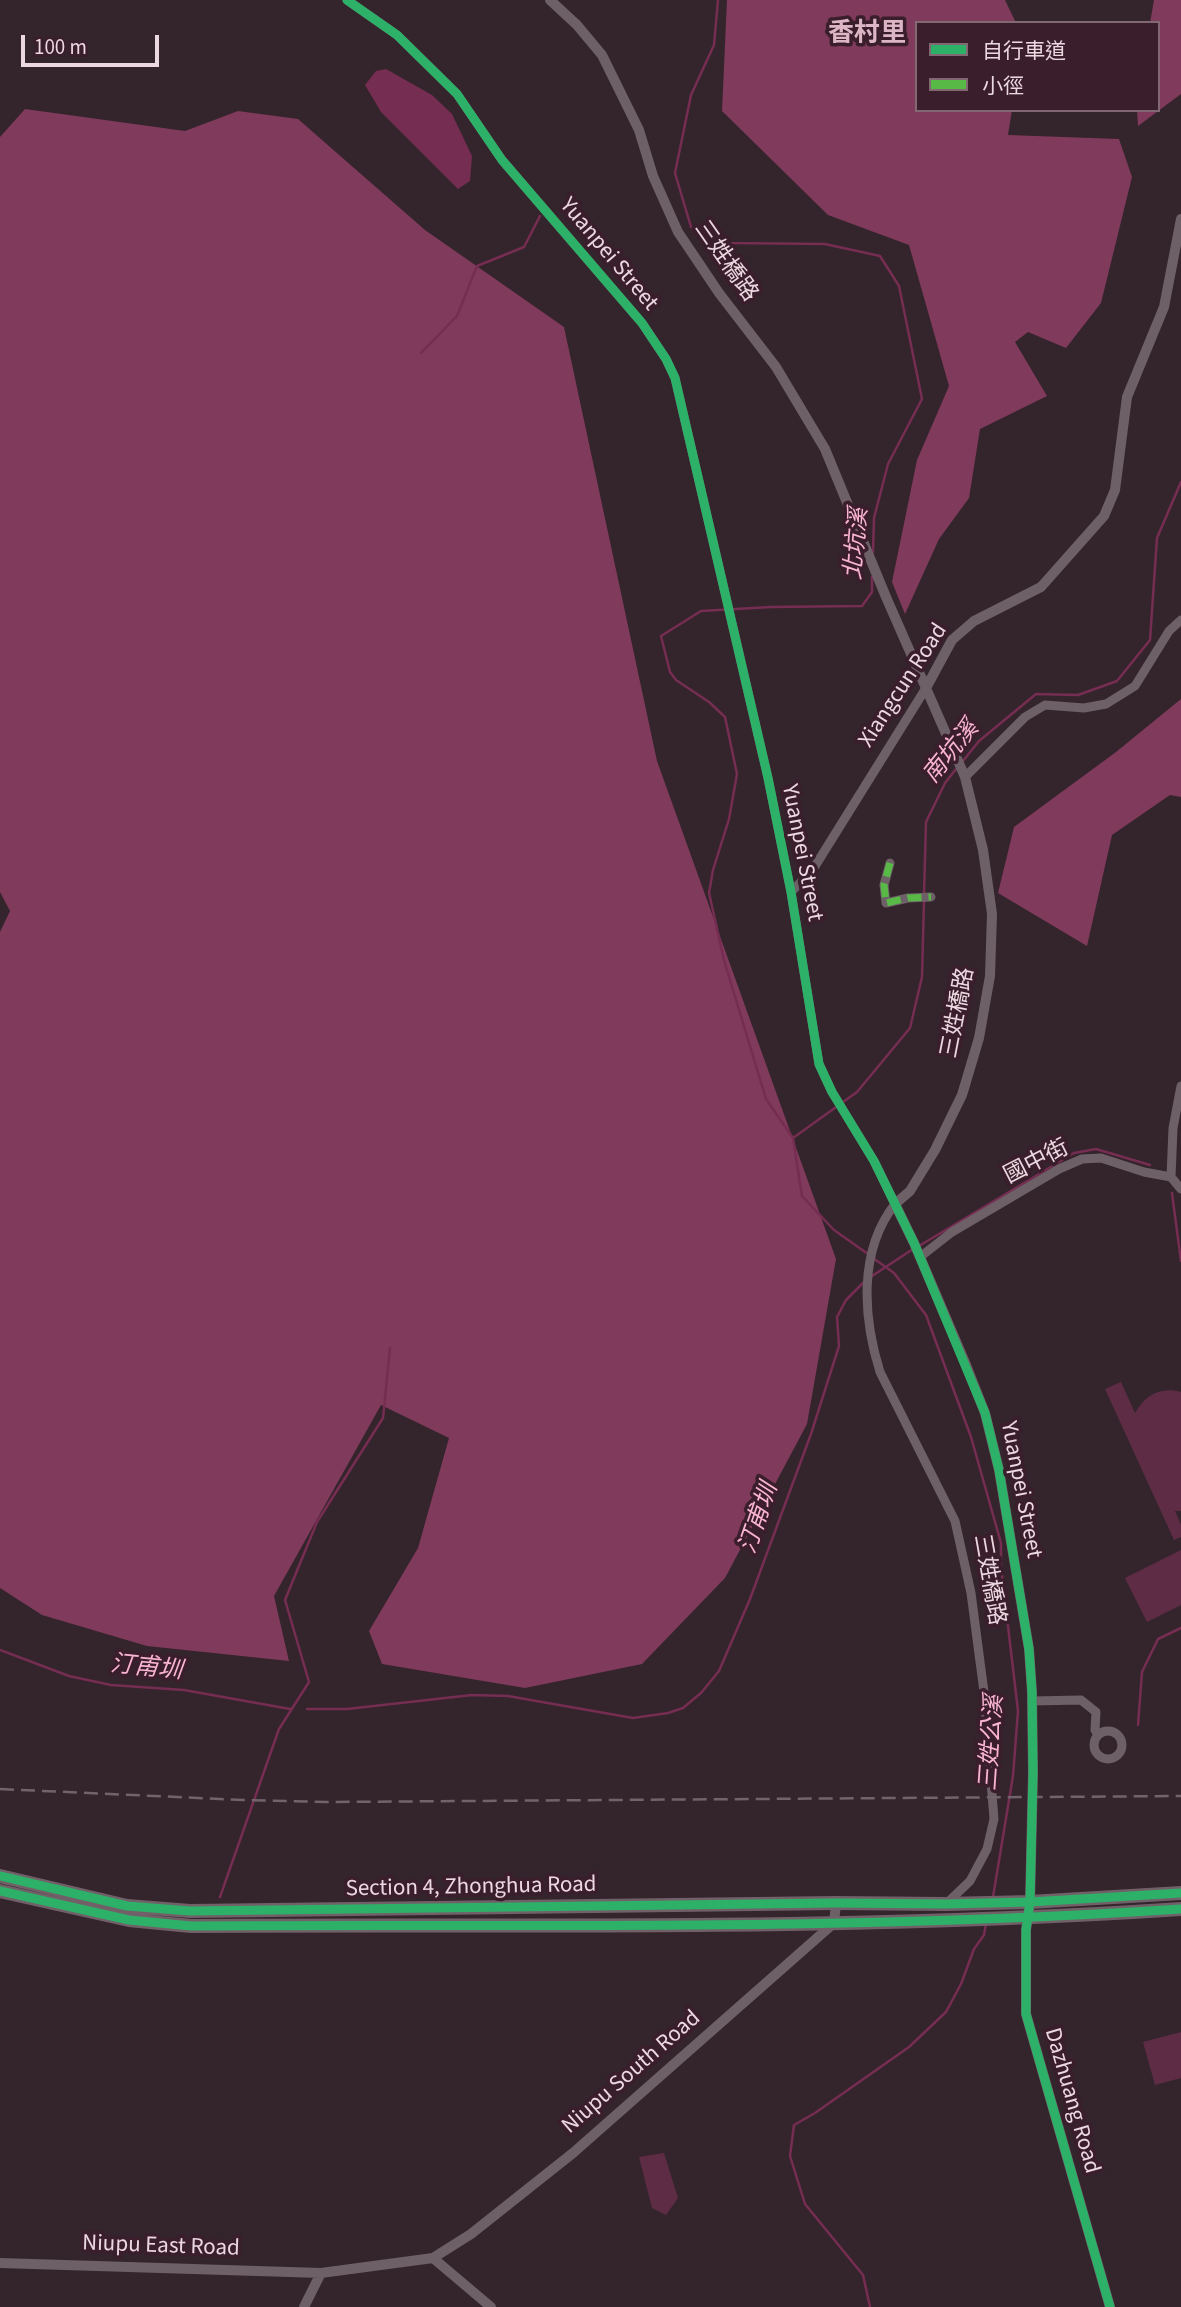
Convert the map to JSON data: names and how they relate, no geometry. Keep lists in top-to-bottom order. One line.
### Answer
{"streets":{"main road":["Section 4, Zhonghua Road"],"street":["Yuanpei Street","三姓橋路","Xiangcun Road","國中街","Niupu South Road","Dazhuang Road","Niupu East Road"]},"crossings":[["Yuanpei Street","三姓橋路"],["Yuanpei Street","Xiangcun Road"],["Yuanpei Street","國中街"],["Yuanpei Street","Dazhuang Road"],["三姓橋路","Xiangcun Road"],["三姓橋路","Section 4, Zhonghua Road"],["Section 4, Zhonghua Road","Niupu South Road"],["Niupu South Road","Niupu East Road"]],"districts":["香村里"],"water":["北坑溪","南坑溪","汀甫圳","三姓公溪"],"legend":["自行車道","小徑"],"scale_bar":"100 m"}
